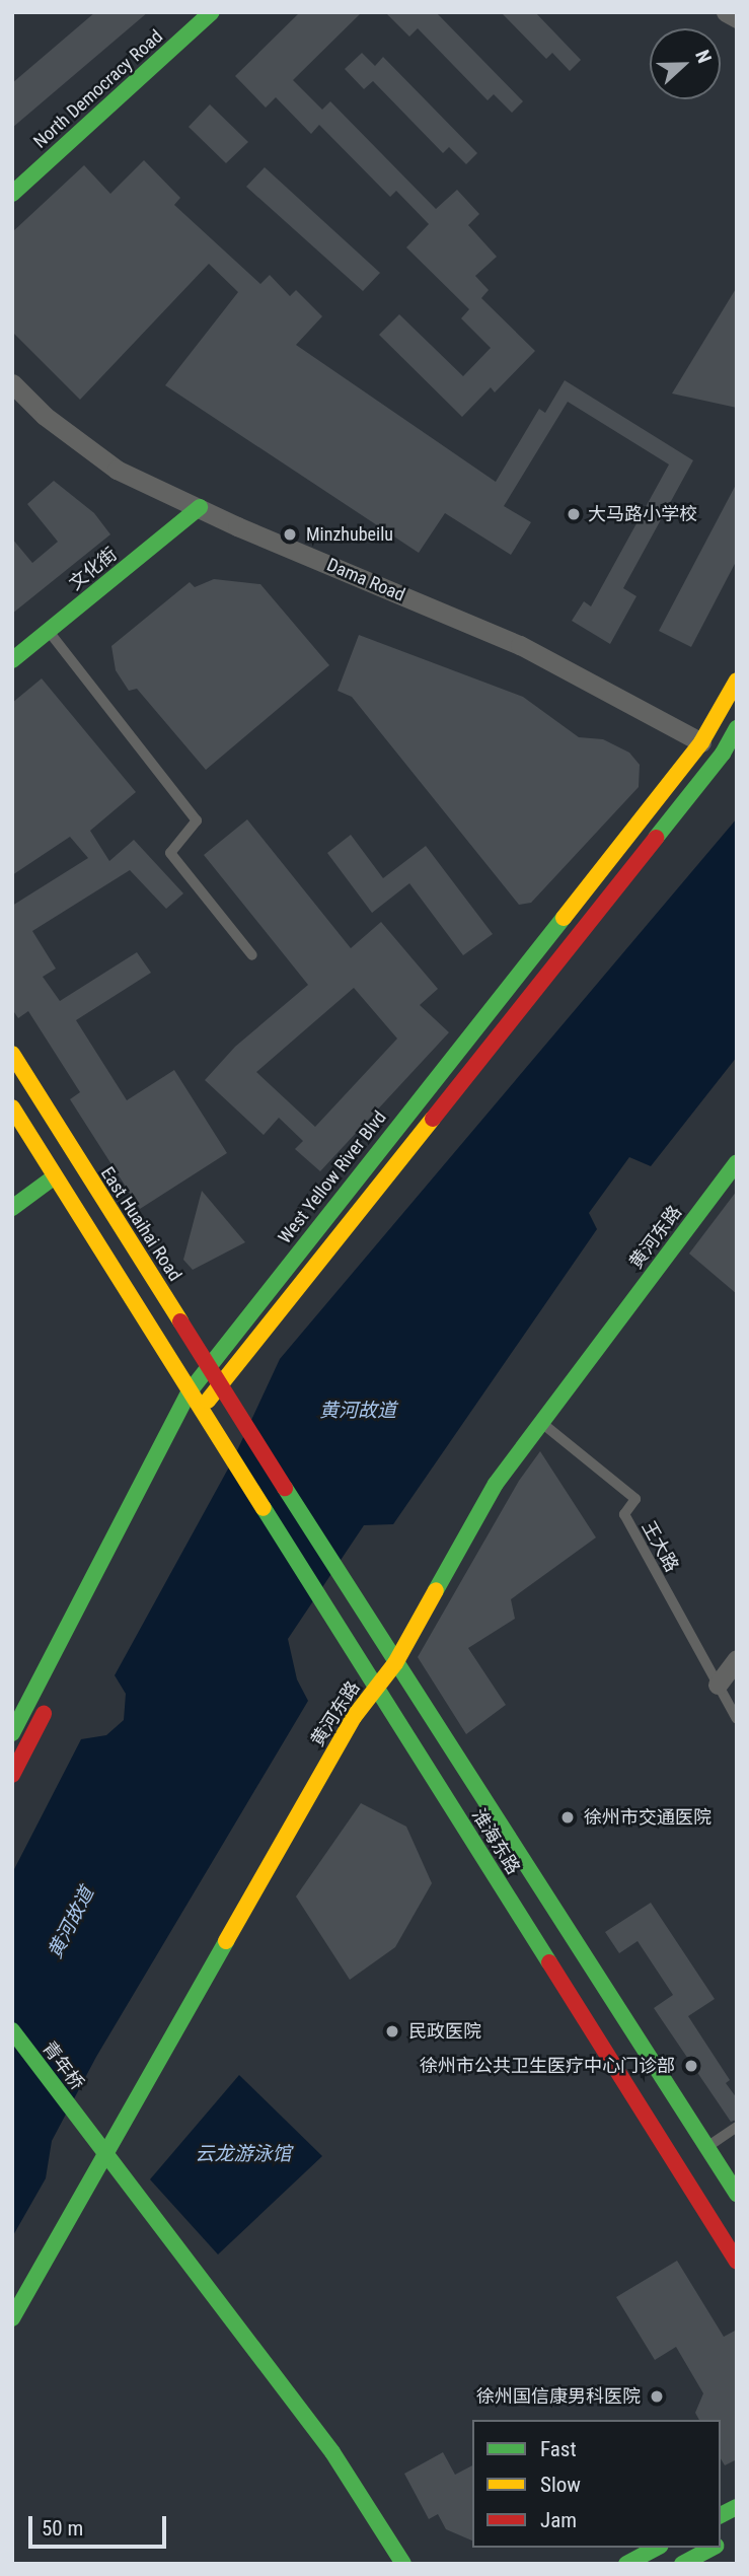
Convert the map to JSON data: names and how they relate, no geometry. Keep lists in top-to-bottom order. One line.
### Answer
{"streets":{"main road":["North Democracy Road","文化街","Dama Road","West Yellow River Blvd","East Huaihai Road","黄河东路","淮海东路","青年桥"],"lane":["王大路"]},"crossings":[["文化街","Dama Road"],["Dama Road","West Yellow River Blvd"],["West Yellow River Blvd","East Huaihai Road"],["East Huaihai Road","淮海东路"],["黄河东路","王大路"],["黄河东路","淮海东路"],["黄河东路","青年桥"]],"water":["黄河故道","云龙游泳馆"],"places":["大马路小学校","Minzhubeilu","徐州市交通医院","民政医院","徐州市公共卫生医疗中心门诊部","徐州国信康男科医院"],"legend":["Fast","Slow","Jam"],"scale_bar":"50 m","north":"right"}
